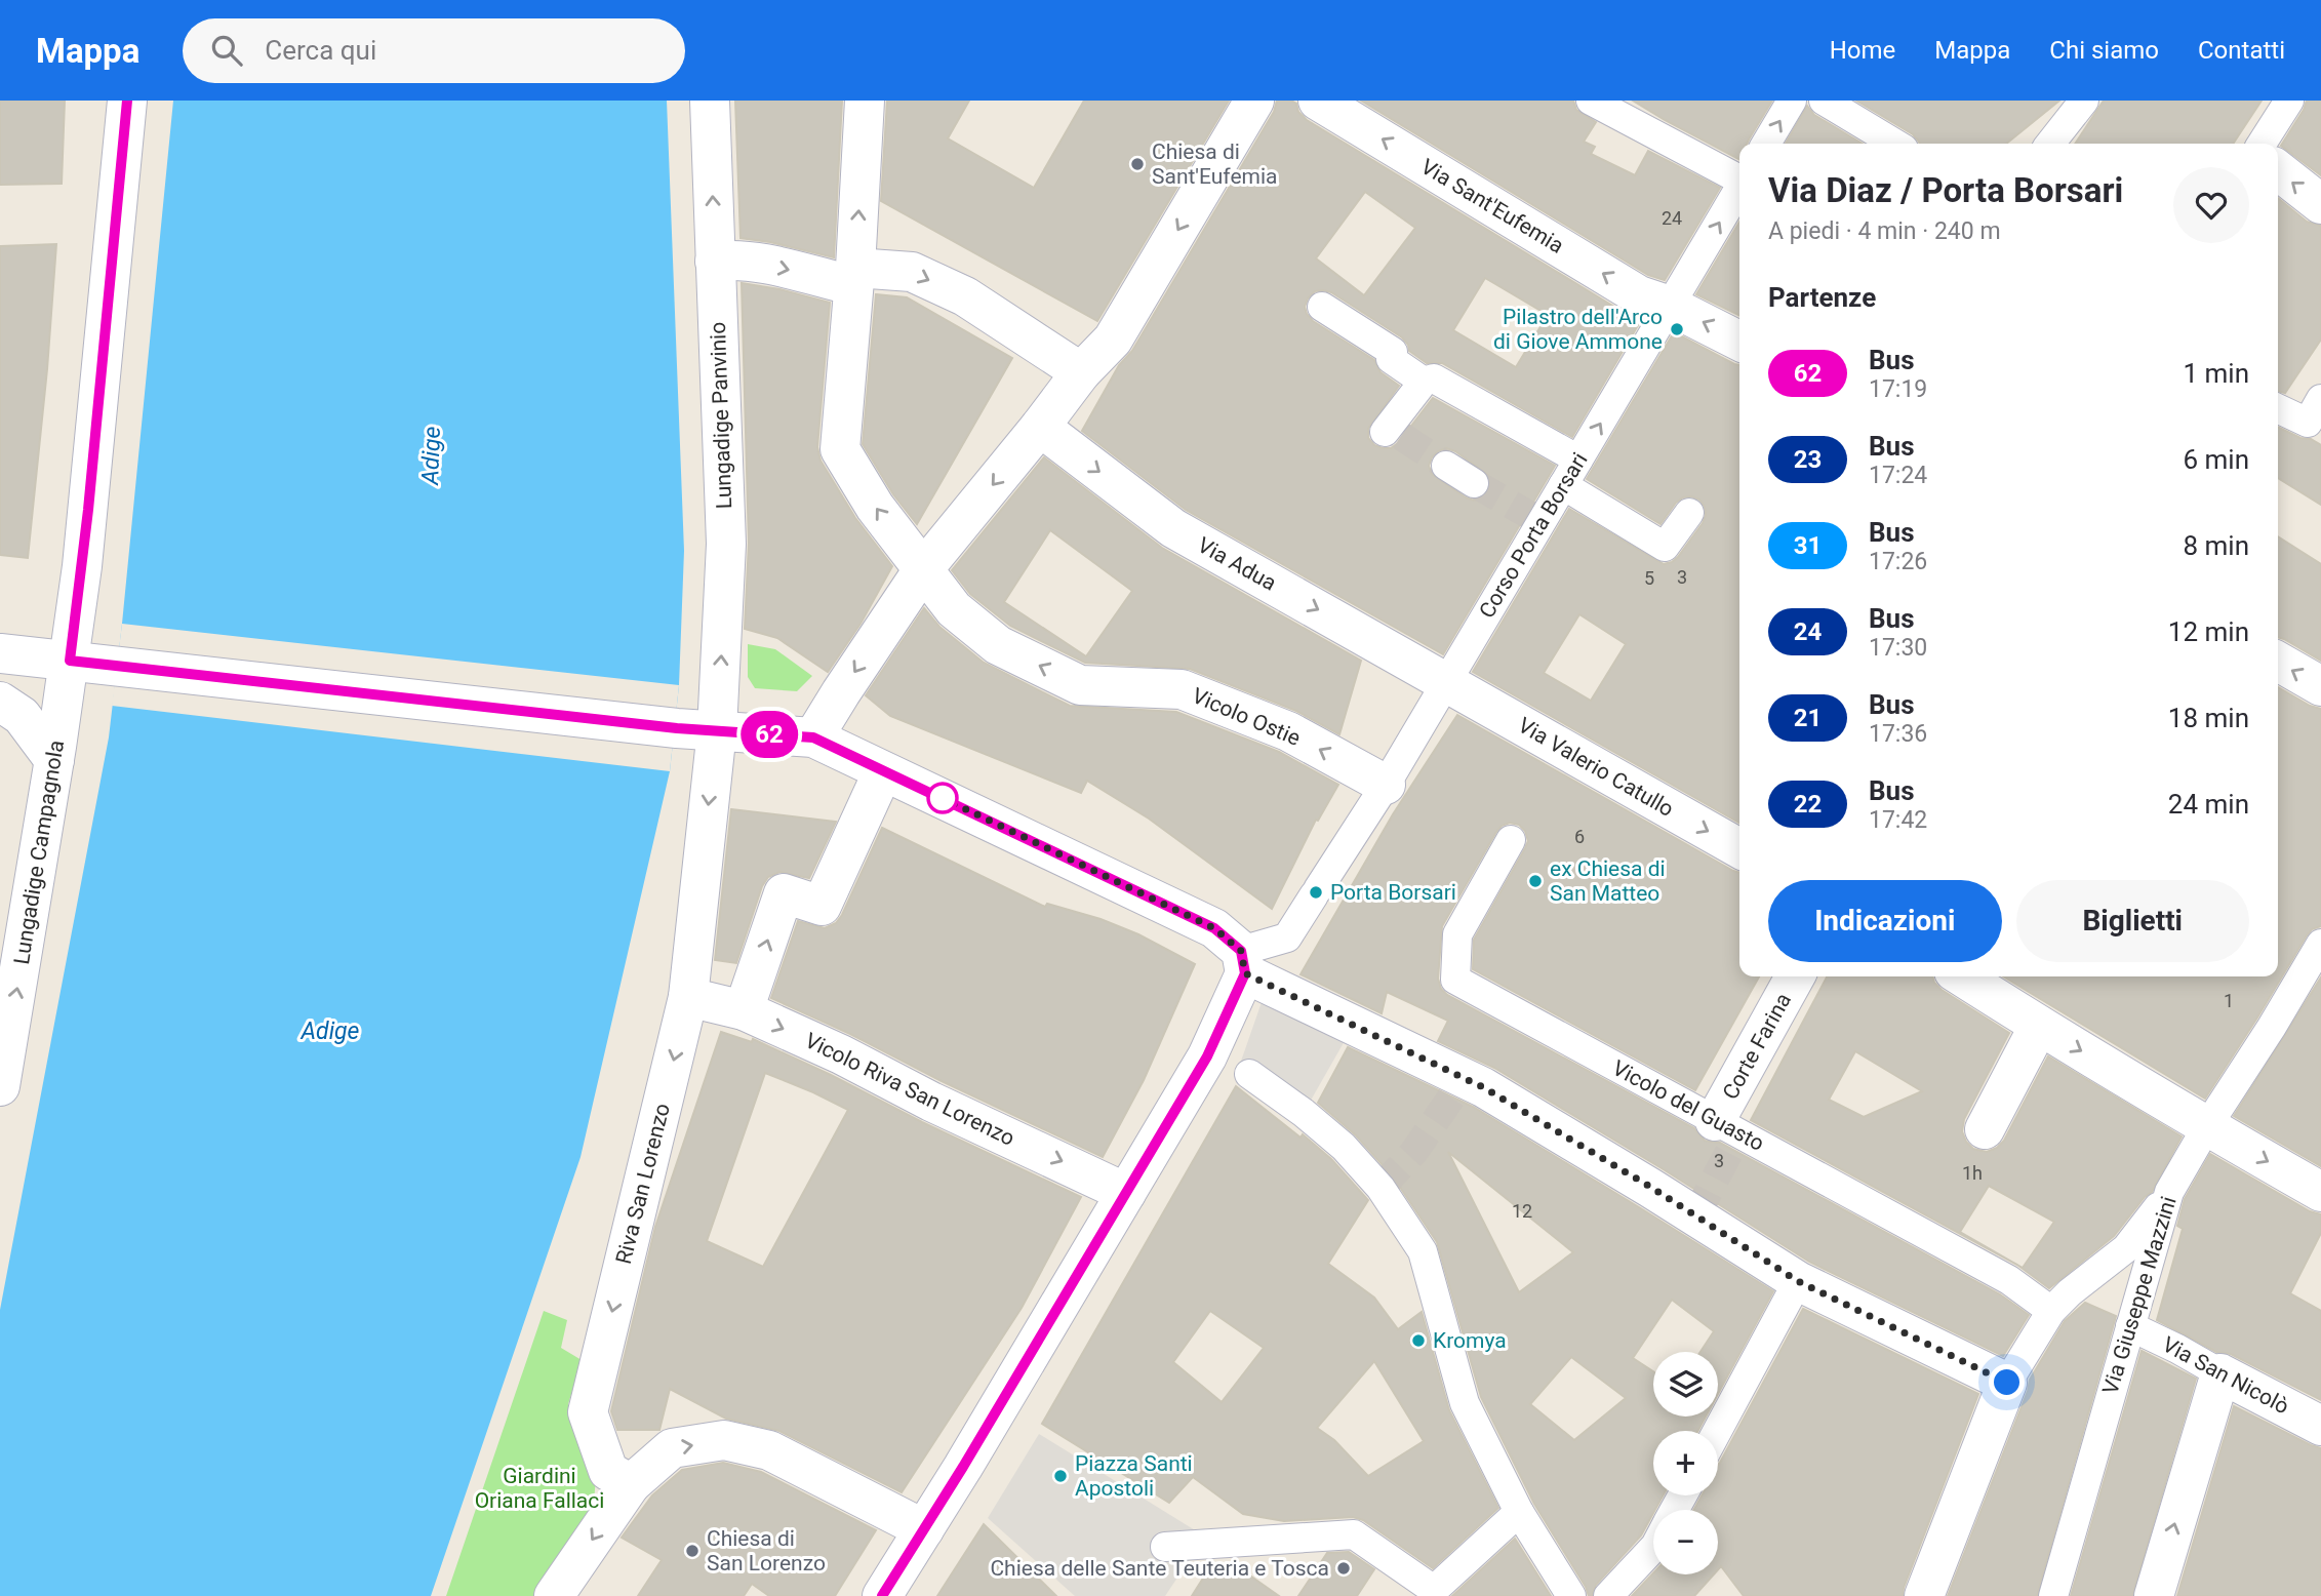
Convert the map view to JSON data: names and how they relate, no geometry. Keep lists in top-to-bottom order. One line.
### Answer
{"streets":{"street":["Via Sant'Eufemia","Lungadige Panvinio","Corso Porta Borsari","Via Adua","Vicolo Ostie","Via Valerio Catullo","Lungadige Campagnola","Corte Farina","Vicolo Riva San Lorenzo","Vicolo del Guasto","Riva San Lorenzo","Via Giuseppe Mazzini","Via San Nicolò"]},"crossings":[["Via Sant'Eufemia","Corso Porta Borsari"],["Lungadige Panvinio","Riva San Lorenzo"],["Corso Porta Borsari","Via Adua"],["Corso Porta Borsari","Vicolo Ostie"],["Corso Porta Borsari","Via Valerio Catullo"],["Via Adua","Via Valerio Catullo"],["Corte Farina","Vicolo del Guasto"],["Vicolo Riva San Lorenzo","Riva San Lorenzo"],["Via Giuseppe Mazzini","Via San Nicolò"]],"one_way":["Lungadige Panvinio","Riva San Lorenzo"],"water":["Adige"],"parks":["Giardini Oriana Fallaci"],"places":["Chiesa di Sant'Eufemia","Pilastro dell'Arco di Giove Ammone","ex Chiesa di San Matteo","Porta Borsari","Kromya","Piazza Santi Apostoli","Chiesa di San Lorenzo","Chiesa delle Sante Teuteria e Tosca"],"lines":["bus line 62"],"house_numbers":["24","3","5","6","1","3","1h","12"],"page":{"header":"Mappa","search":"Cerca qui","nav":["Home","Mappa","Chi siamo","Contatti"],"on_map":"62","heading":[["Via Diaz / Porta Borsari","A piedi · 4 min · 240 m"],"Partenze"],"list":[{"mark":"62","name":"Bus","note":"17:19","value":"1 min"},{"mark":"23","name":"Bus","note":"17:24","value":"6 min"},{"mark":"31","name":"Bus","note":"17:26","value":"8 min"},{"mark":"24","name":"Bus","note":"17:30","value":"12 min"},{"mark":"21","name":"Bus","note":"17:36","value":"18 min"},{"mark":"22","name":"Bus","note":"17:42","value":"24 min"}],"buttons":["Indicazioni","Biglietti"],"map_buttons":["+","−"]}}
